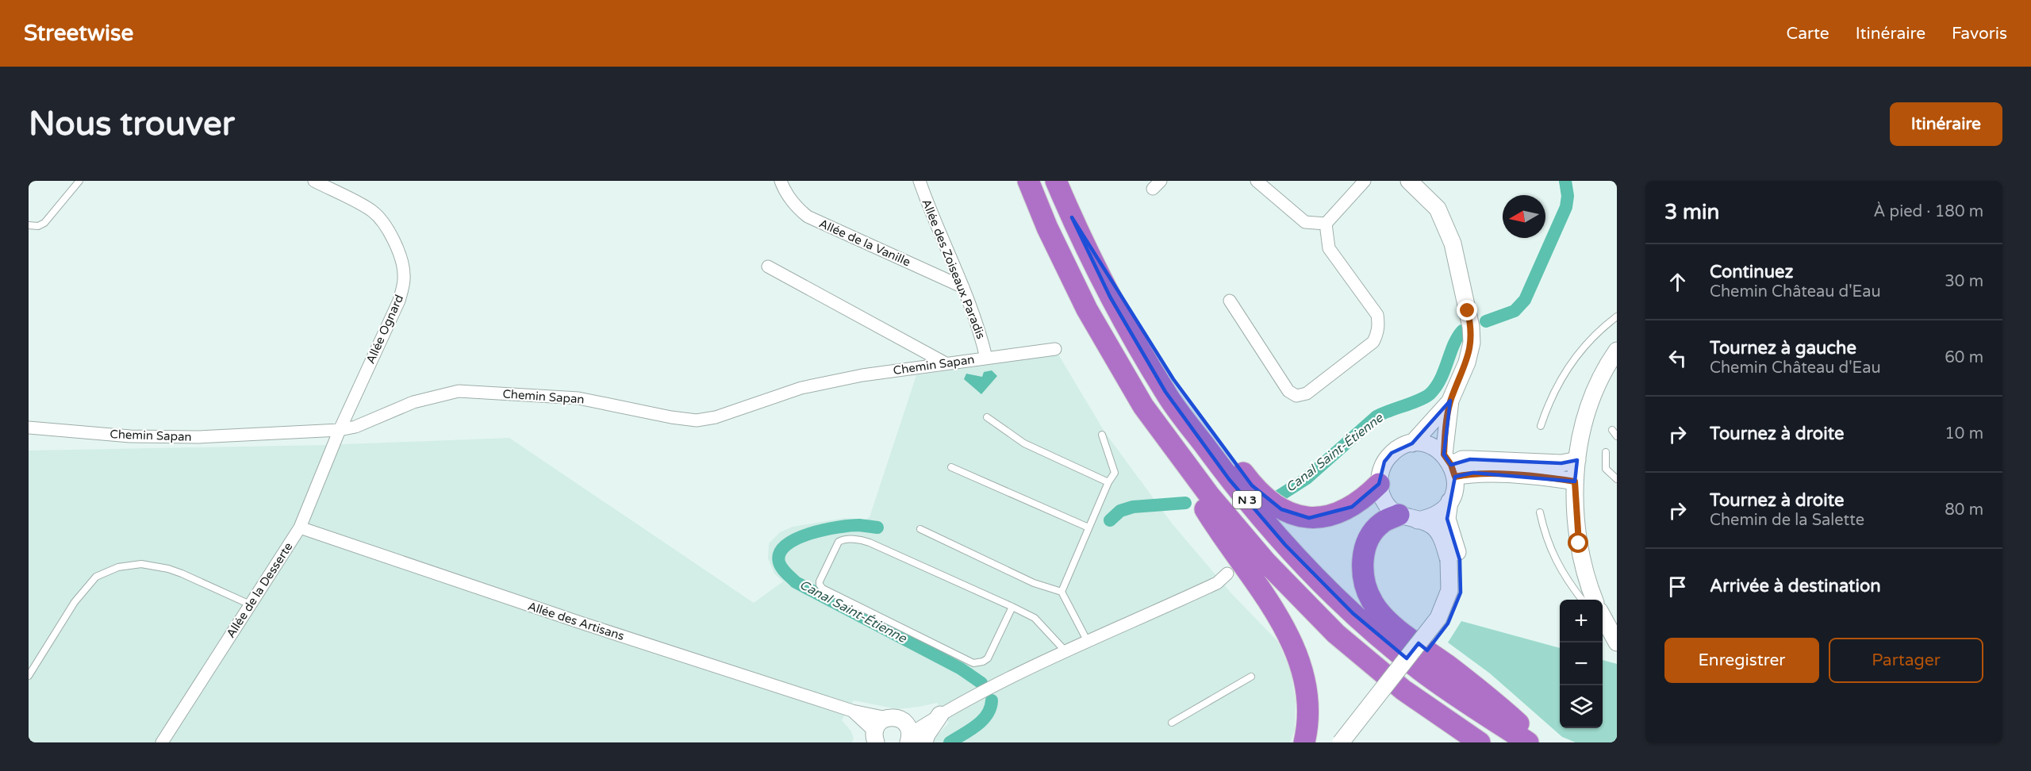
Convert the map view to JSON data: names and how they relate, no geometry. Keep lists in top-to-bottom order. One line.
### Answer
{"streets":{"highway":["N 3"],"street":["Allée de la Vanille","Allée des Zoiseaux Paradis","Allée Ognard","Chemin Sapan","Allée de la Desserte","Allée des Artisans"]},"crossings":[["Allée de la Vanille","Allée des Zoiseaux Paradis"],["Allée des Zoiseaux Paradis","Chemin Sapan"],["Allée Ognard","Chemin Sapan"],["Allée Ognard","Allée de la Desserte"],["Chemin Sapan","Allée de la Desserte"],["Allée de la Desserte","Allée des Artisans"]],"water":["Canal Saint-Étienne"],"north":"left","page":{"header":"Streetwise","nav":["Carte","Itinéraire","Favoris"],"buttons":["Itinéraire",["Enregistrer","Partager"]],"title":"Nous trouver","heading":["3 min","À pied · 180 m"],"list":[["Continuez","Chemin Château d'Eau","30 m"],["Tournez à gauche","Chemin Château d'Eau","60 m"],["Tournez à droite","10 m"],["Tournez à droite","Chemin de la Salette","80 m"],"Arrivée à destination"],"map_buttons":["+","−"]}}
